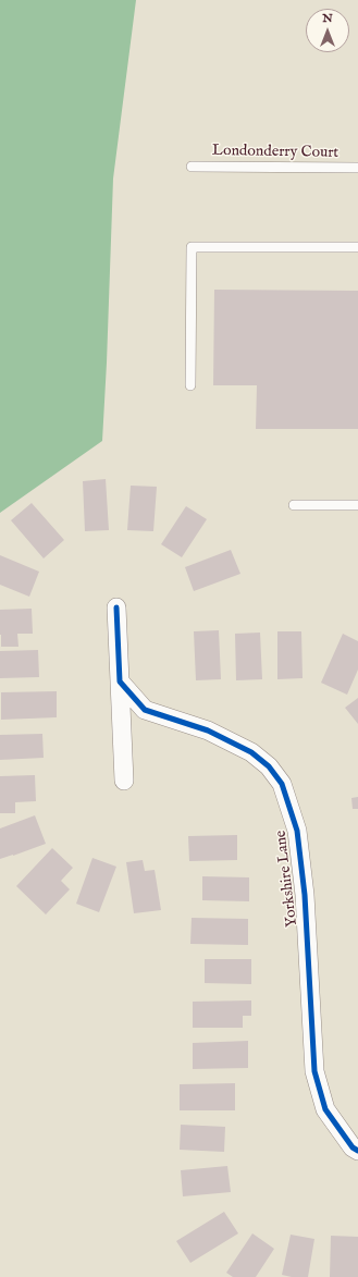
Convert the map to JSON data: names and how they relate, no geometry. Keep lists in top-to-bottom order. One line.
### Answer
{"streets":{"street":["Yorkshire Lane"],"lane":["Londonderry Court"]},"north":"top"}
